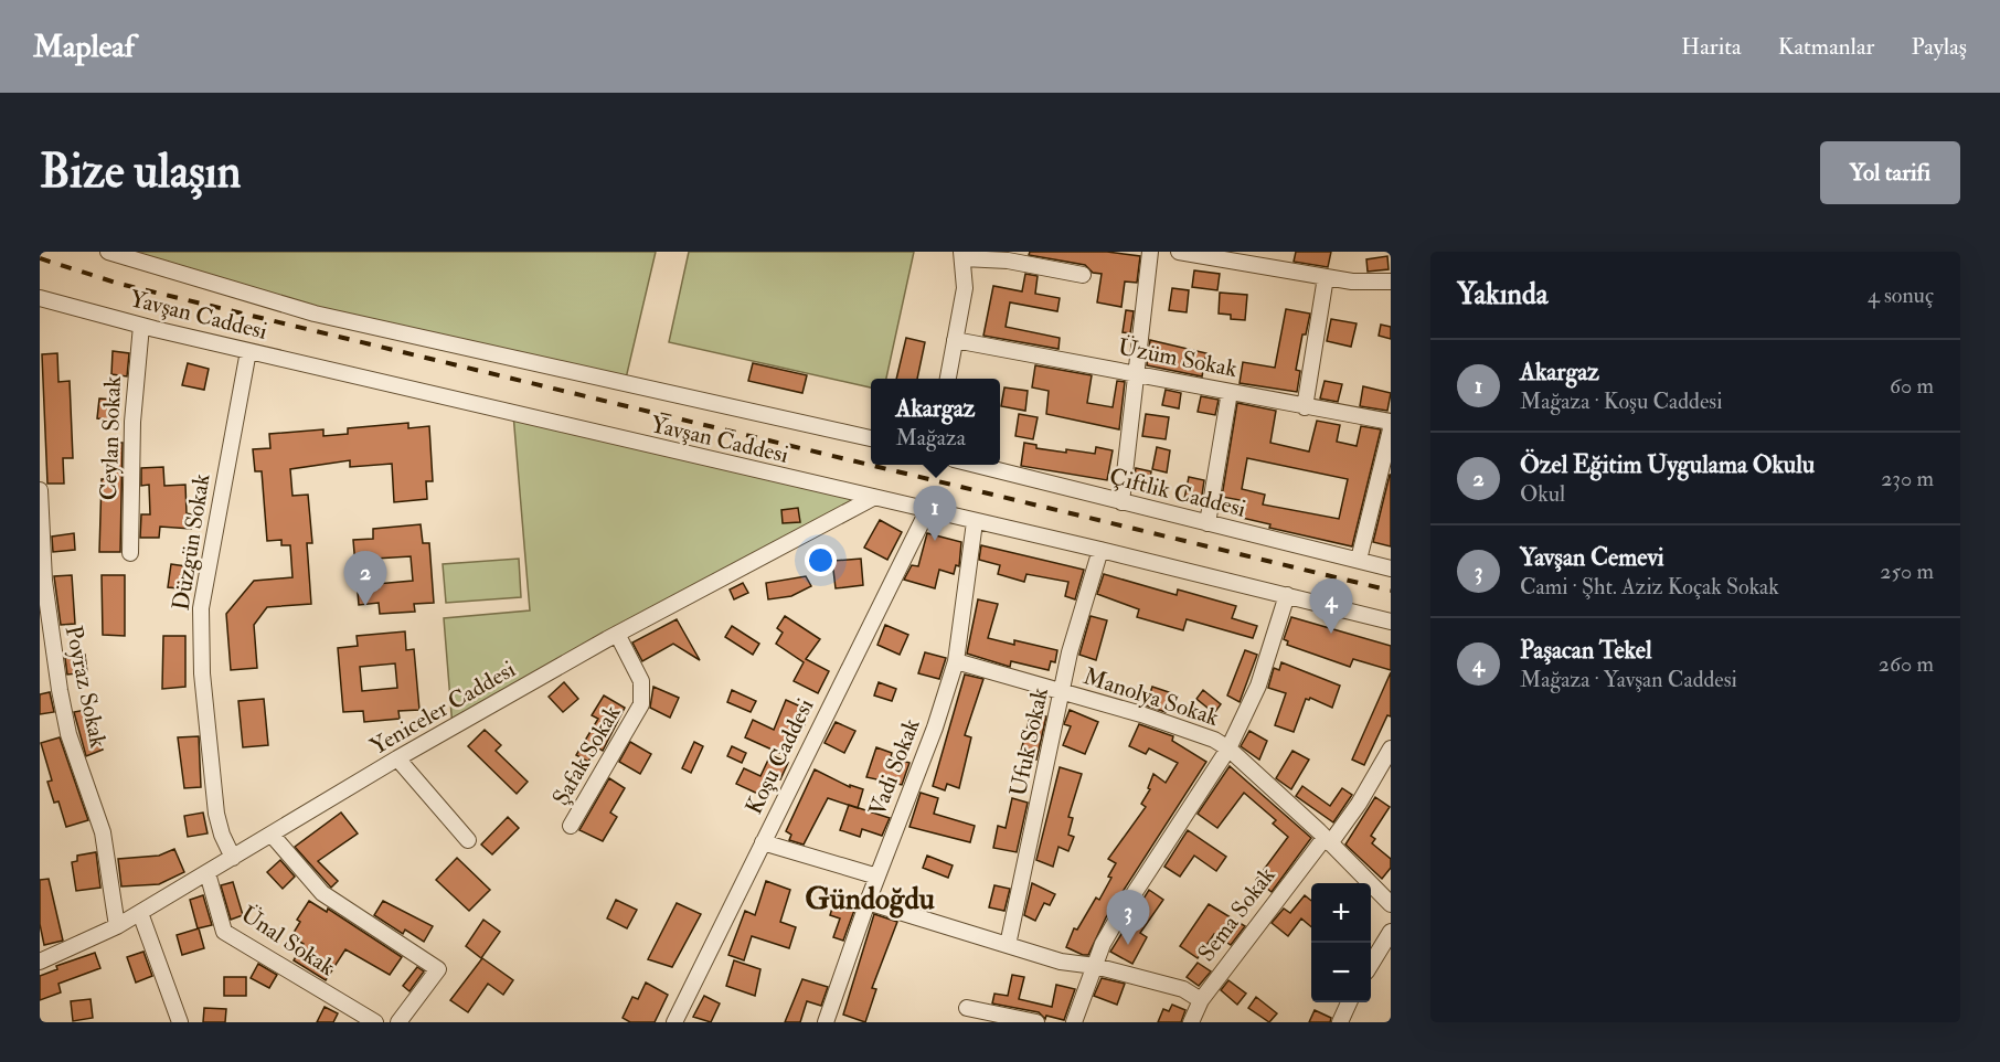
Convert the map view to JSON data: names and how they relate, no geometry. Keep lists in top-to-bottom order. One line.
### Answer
{"streets":{"street":["Yavşan Caddesi","Üzüm Sokak","Ceylan Sokak","Çiftlik Caddesi","Düzgün Sokak","Poyraz Sokak","Manolya Sokak","Yeniceler Caddesi","Ufuk Sokak","Şafak Sokak","Koşu Caddesi","Vadi Sokak","Sema Sokak","Ünal Sokak"]},"crossings":[["Yavşan Caddesi","Ceylan Sokak"],["Yavşan Caddesi","Düzgün Sokak"],["Yavşan Caddesi","Yeniceler Caddesi"],["Yavşan Caddesi","Ufuk Sokak"],["Yavşan Caddesi","Koşu Caddesi"],["Yavşan Caddesi","Vadi Sokak"],["Düzgün Sokak","Yeniceler Caddesi"],["Poyraz Sokak","Yeniceler Caddesi"],["Manolya Sokak","Ufuk Sokak"],["Manolya Sokak","Vadi Sokak"],["Manolya Sokak","Sema Sokak"],["Yeniceler Caddesi","Şafak Sokak"],["Yeniceler Caddesi","Ünal Sokak"]],"districts":["Gündoğdu"],"page":{"header":"Mapleaf","nav":["Harita","Katmanlar","Paylaş"],"buttons":"Yol tarifi","title":"Bize ulaşın","heading":["Yakında","4 sonuç"],"list":[{"mark":"1","name":"Akargaz","note":"Mağaza · Koşu Caddesi","value":"60 m"},{"mark":"2","name":"Özel Eğitim Uygulama Okulu","note":"Okul","value":"230 m"},{"mark":"3","name":"Yavşan Cemevi","note":"Cami · Şht. Aziz Koçak Sokak","value":"250 m"},{"mark":"4","name":"Paşacan Tekel","note":"Mağaza · Yavşan Caddesi","value":"260 m"}],"popup":["Akargaz","Mağaza"],"pins":["1","2","4","3"],"map_buttons":["+","−"]}}
